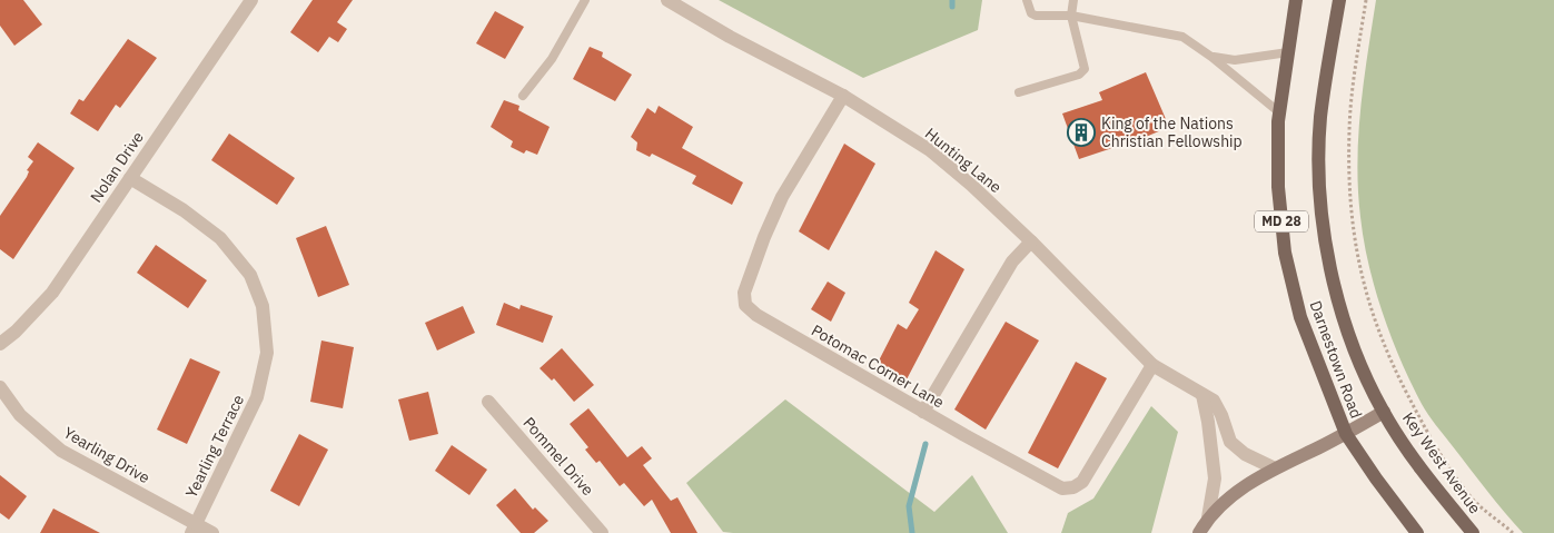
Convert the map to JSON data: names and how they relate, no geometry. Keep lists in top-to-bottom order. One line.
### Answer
{"streets":{"main road":["MD 28","Darnestown Road","Key West Avenue"],"street":["Hunting Lane","Nolan Drive","Potomac Corner Lane","Yearling Terrace","Yearling Drive","Pommel Drive"]},"crossings":[["Hunting Lane","Darnestown Road"],["Hunting Lane","Potomac Corner Lane"],["Nolan Drive","Yearling Terrace"],["MD 28","Darnestown Road"],["Darnestown Road","Key West Avenue"],["Yearling Terrace","Yearling Drive"]],"places":{"building":["King of the Nations Christian Fellowship"]}}
